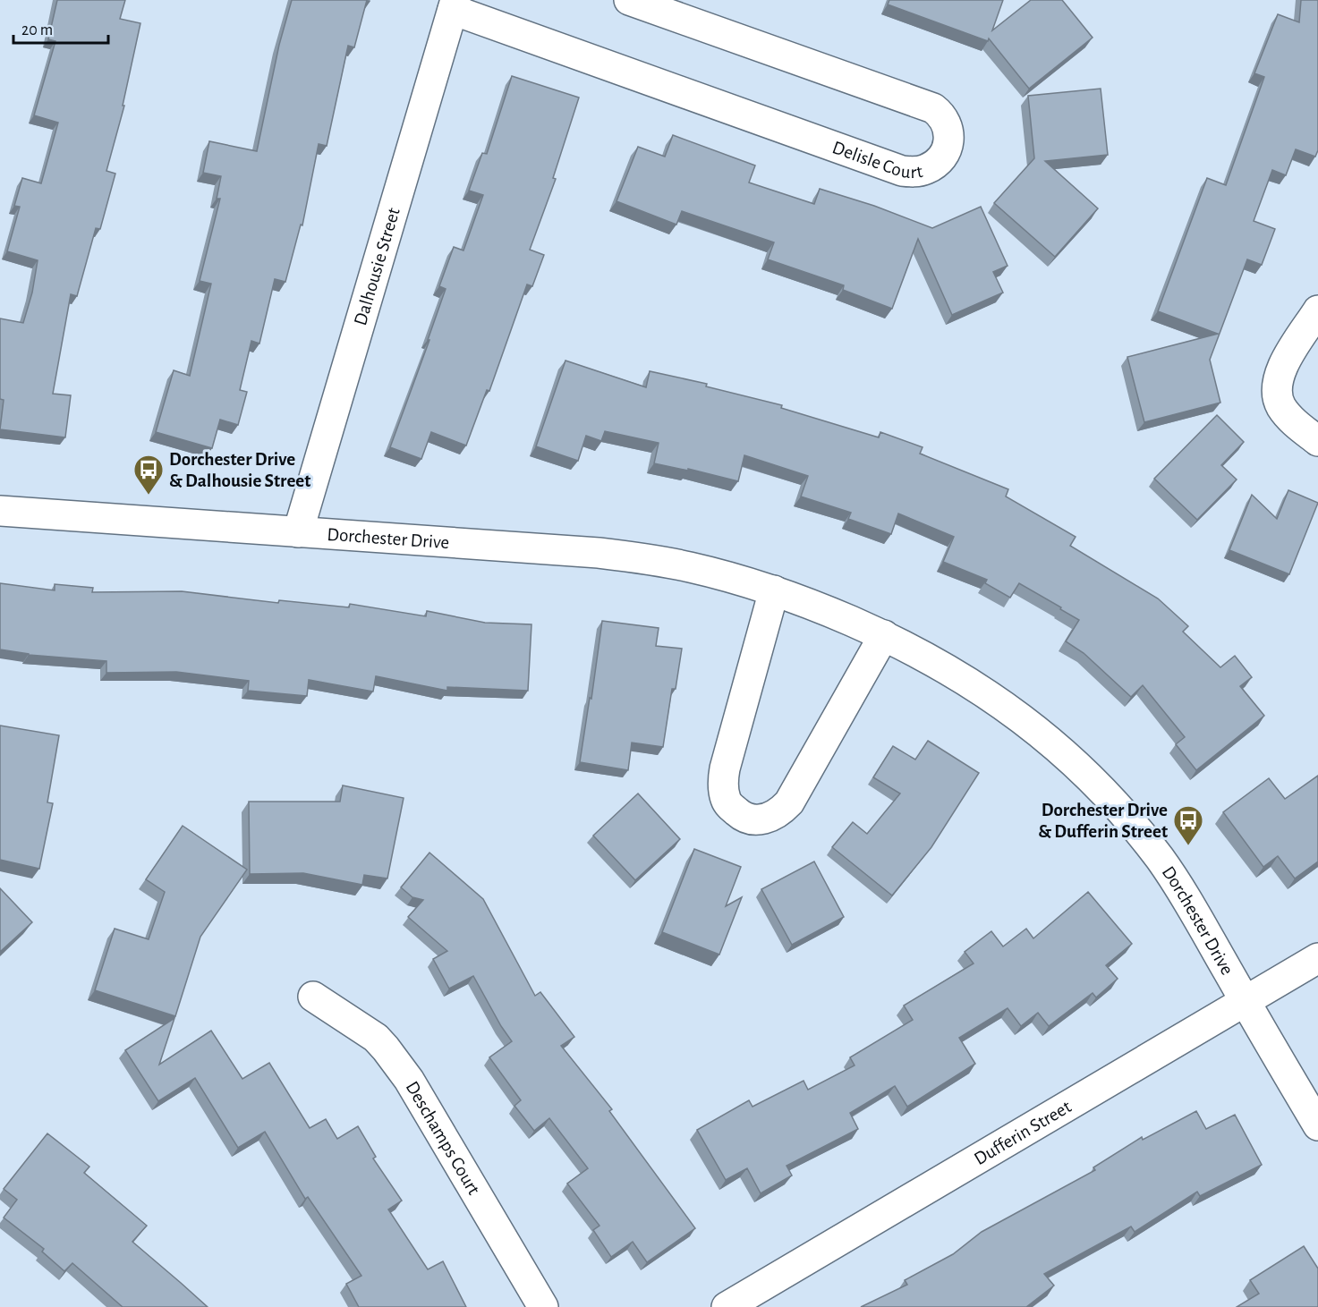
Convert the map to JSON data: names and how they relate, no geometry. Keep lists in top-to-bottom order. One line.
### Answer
{"streets":{"street":["Delisle Court","Dalhousie Street","Dorchester Drive","Dufferin Street","Deschamps Court"]},"crossings":[["Delisle Court","Dalhousie Street"],["Dalhousie Street","Dorchester Drive"],["Dorchester Drive","Dufferin Street"]],"places":{"bus stop":["Dorchester Drive & Dalhousie Street","Dorchester Drive & Dufferin Street"]},"scale_bar":"20 m"}
